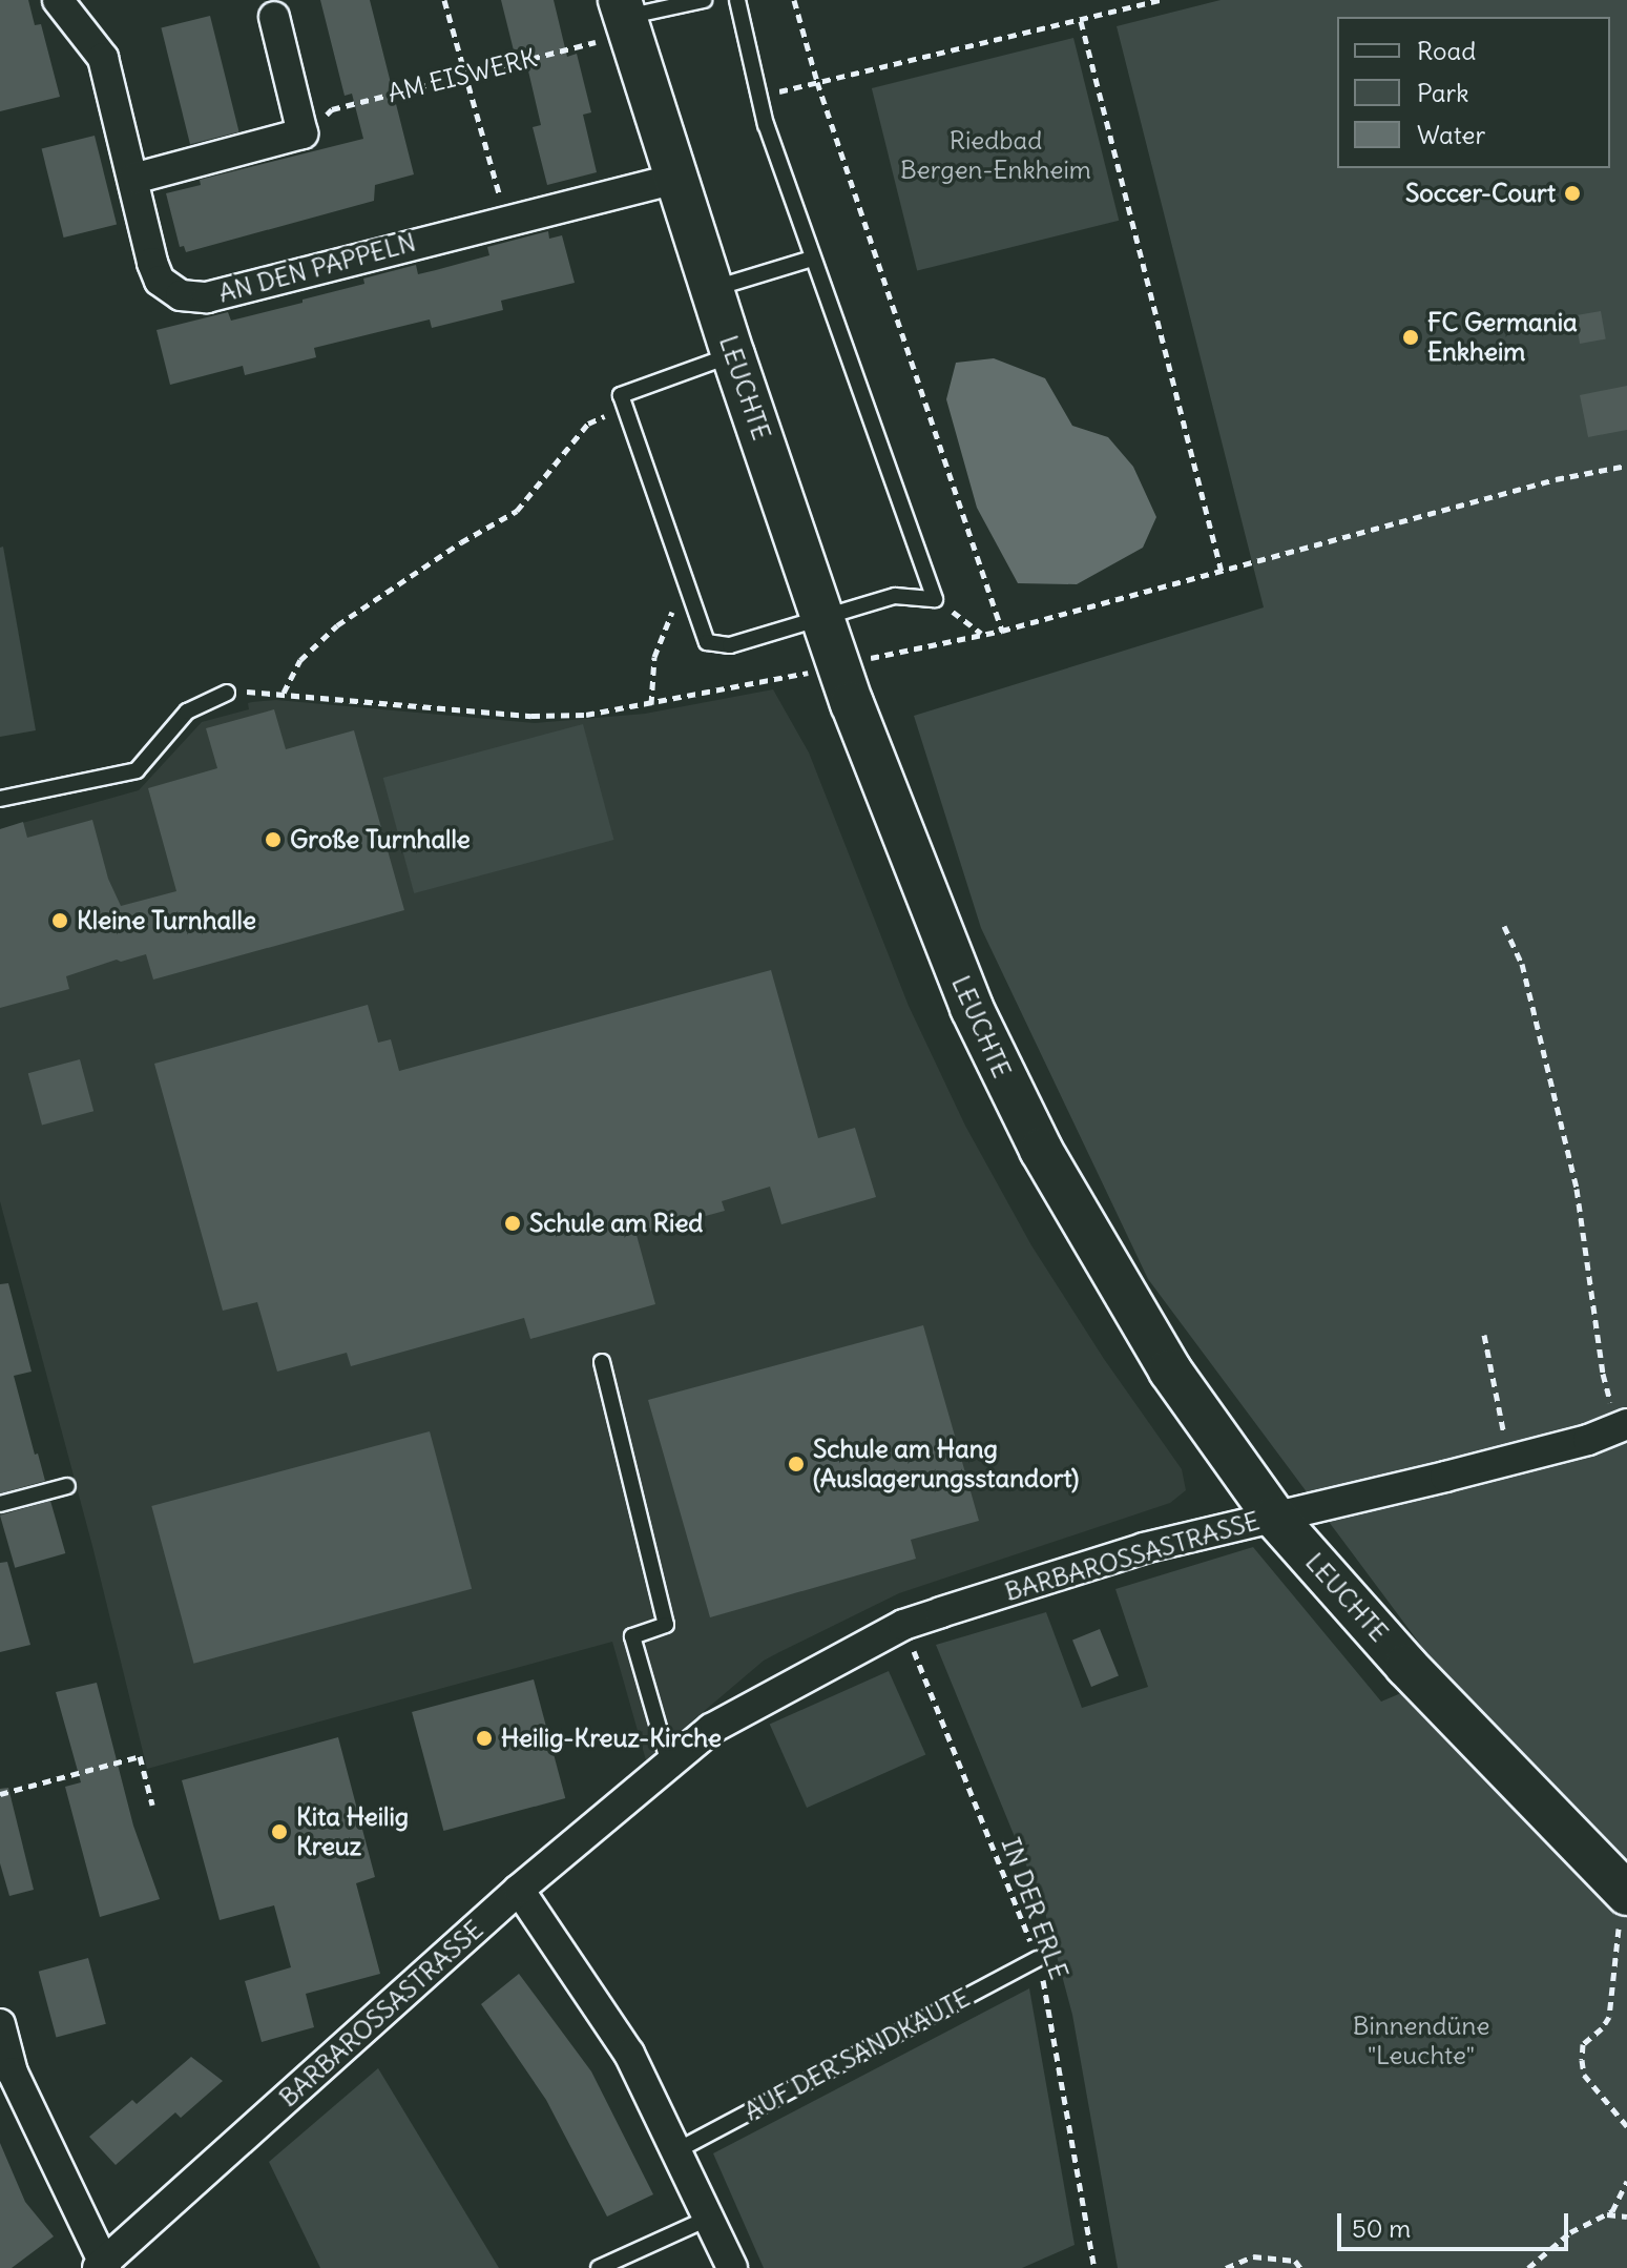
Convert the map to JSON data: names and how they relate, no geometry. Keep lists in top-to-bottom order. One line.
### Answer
{"streets":{"street":["AN DEN PAPPELN","LEUCHTE","BARBAROSSASTRASSE"],"lane":["AUF DER SANDKAUTE"],"path":["AM EISWERK","IN DER ERLE"]},"crossings":[["AM EISWERK","LEUCHTE"],["AN DEN PAPPELN","LEUCHTE"],["LEUCHTE","BARBAROSSASTRASSE"],["BARBAROSSASTRASSE","IN DER ERLE"],["IN DER ERLE","AUF DER SANDKAUTE"]],"parks":["Riedbad Bergen-Enkheim","Binnendüne \"Leuchte\""],"places":["Soccer-Court","FC Germania Enkheim","Große Turnhalle","Kleine Turnhalle","Schule am Ried","Schule am Hang (Auslagerungsstandort)","Heilig-Kreuz-Kirche","Kita Heilig Kreuz"],"legend":["Road","Park","Water"],"scale_bar":"50 m"}
